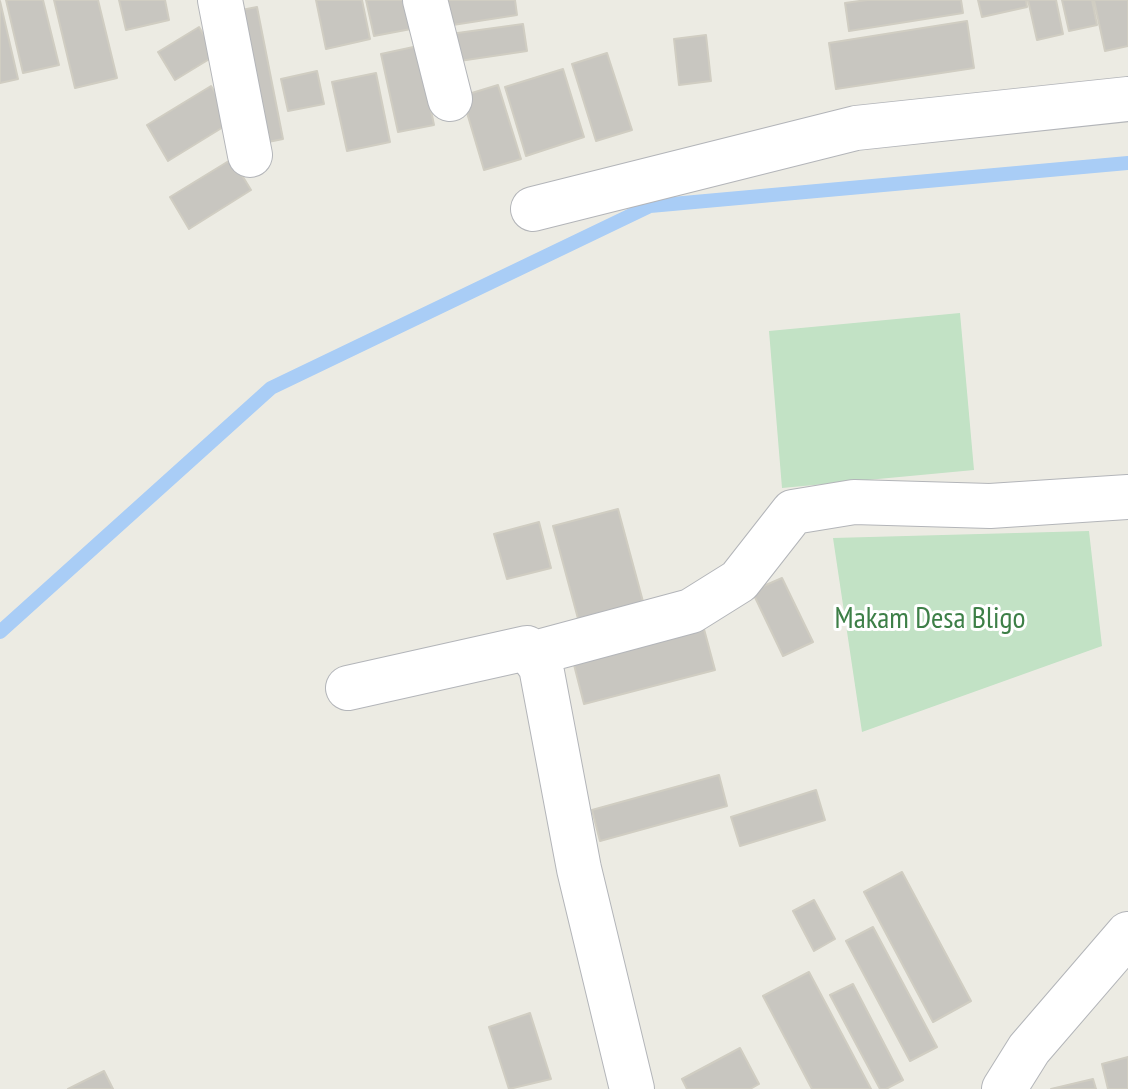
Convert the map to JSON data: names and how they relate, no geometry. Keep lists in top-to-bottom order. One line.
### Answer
{"parks":["Makam Desa Bligo"]}
